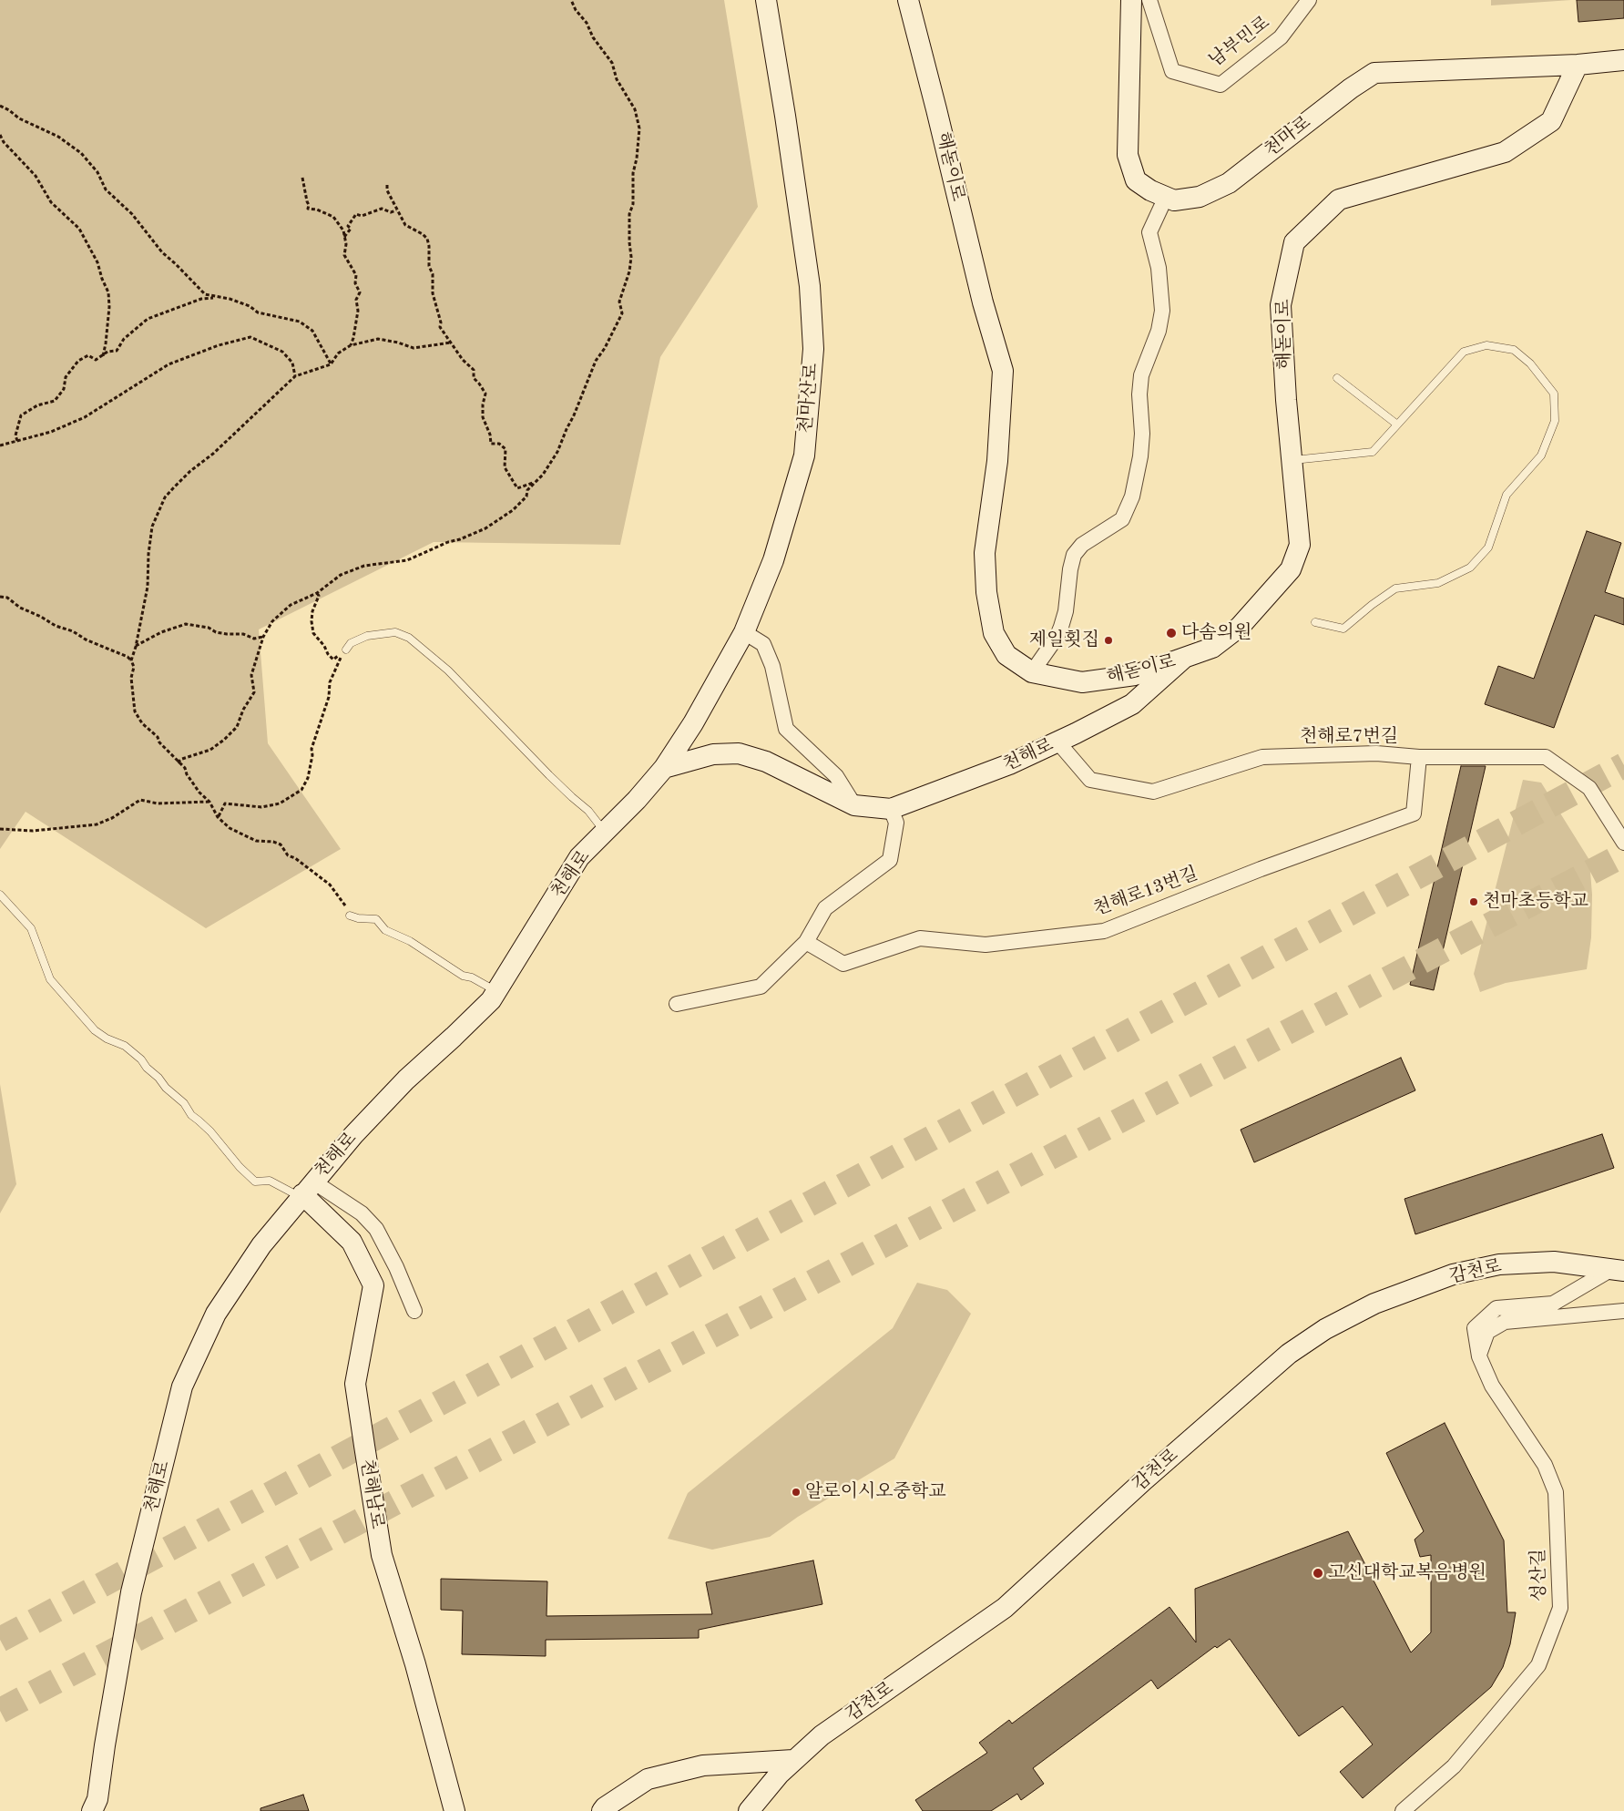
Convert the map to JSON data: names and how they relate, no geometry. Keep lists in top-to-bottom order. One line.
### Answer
{"streets":{"street":["남부민로","천마로","해돋이로","천마산로","천해로7번길","천해로","천해로13번길","감천로","천해남로","성산길"]},"crossings":[["천마로","해돋이로"],["해돋이로","천해로"],["천마산로","천해로"],["천해로7번길","천해로"],["천해로7번길","천해로13번길"],["천해로","천해남로"],["감천로","성산길"]],"places":["다솜의원","제일횟집","천마초등학교","알로이시오중학교","고신대학교복음병원"]}
